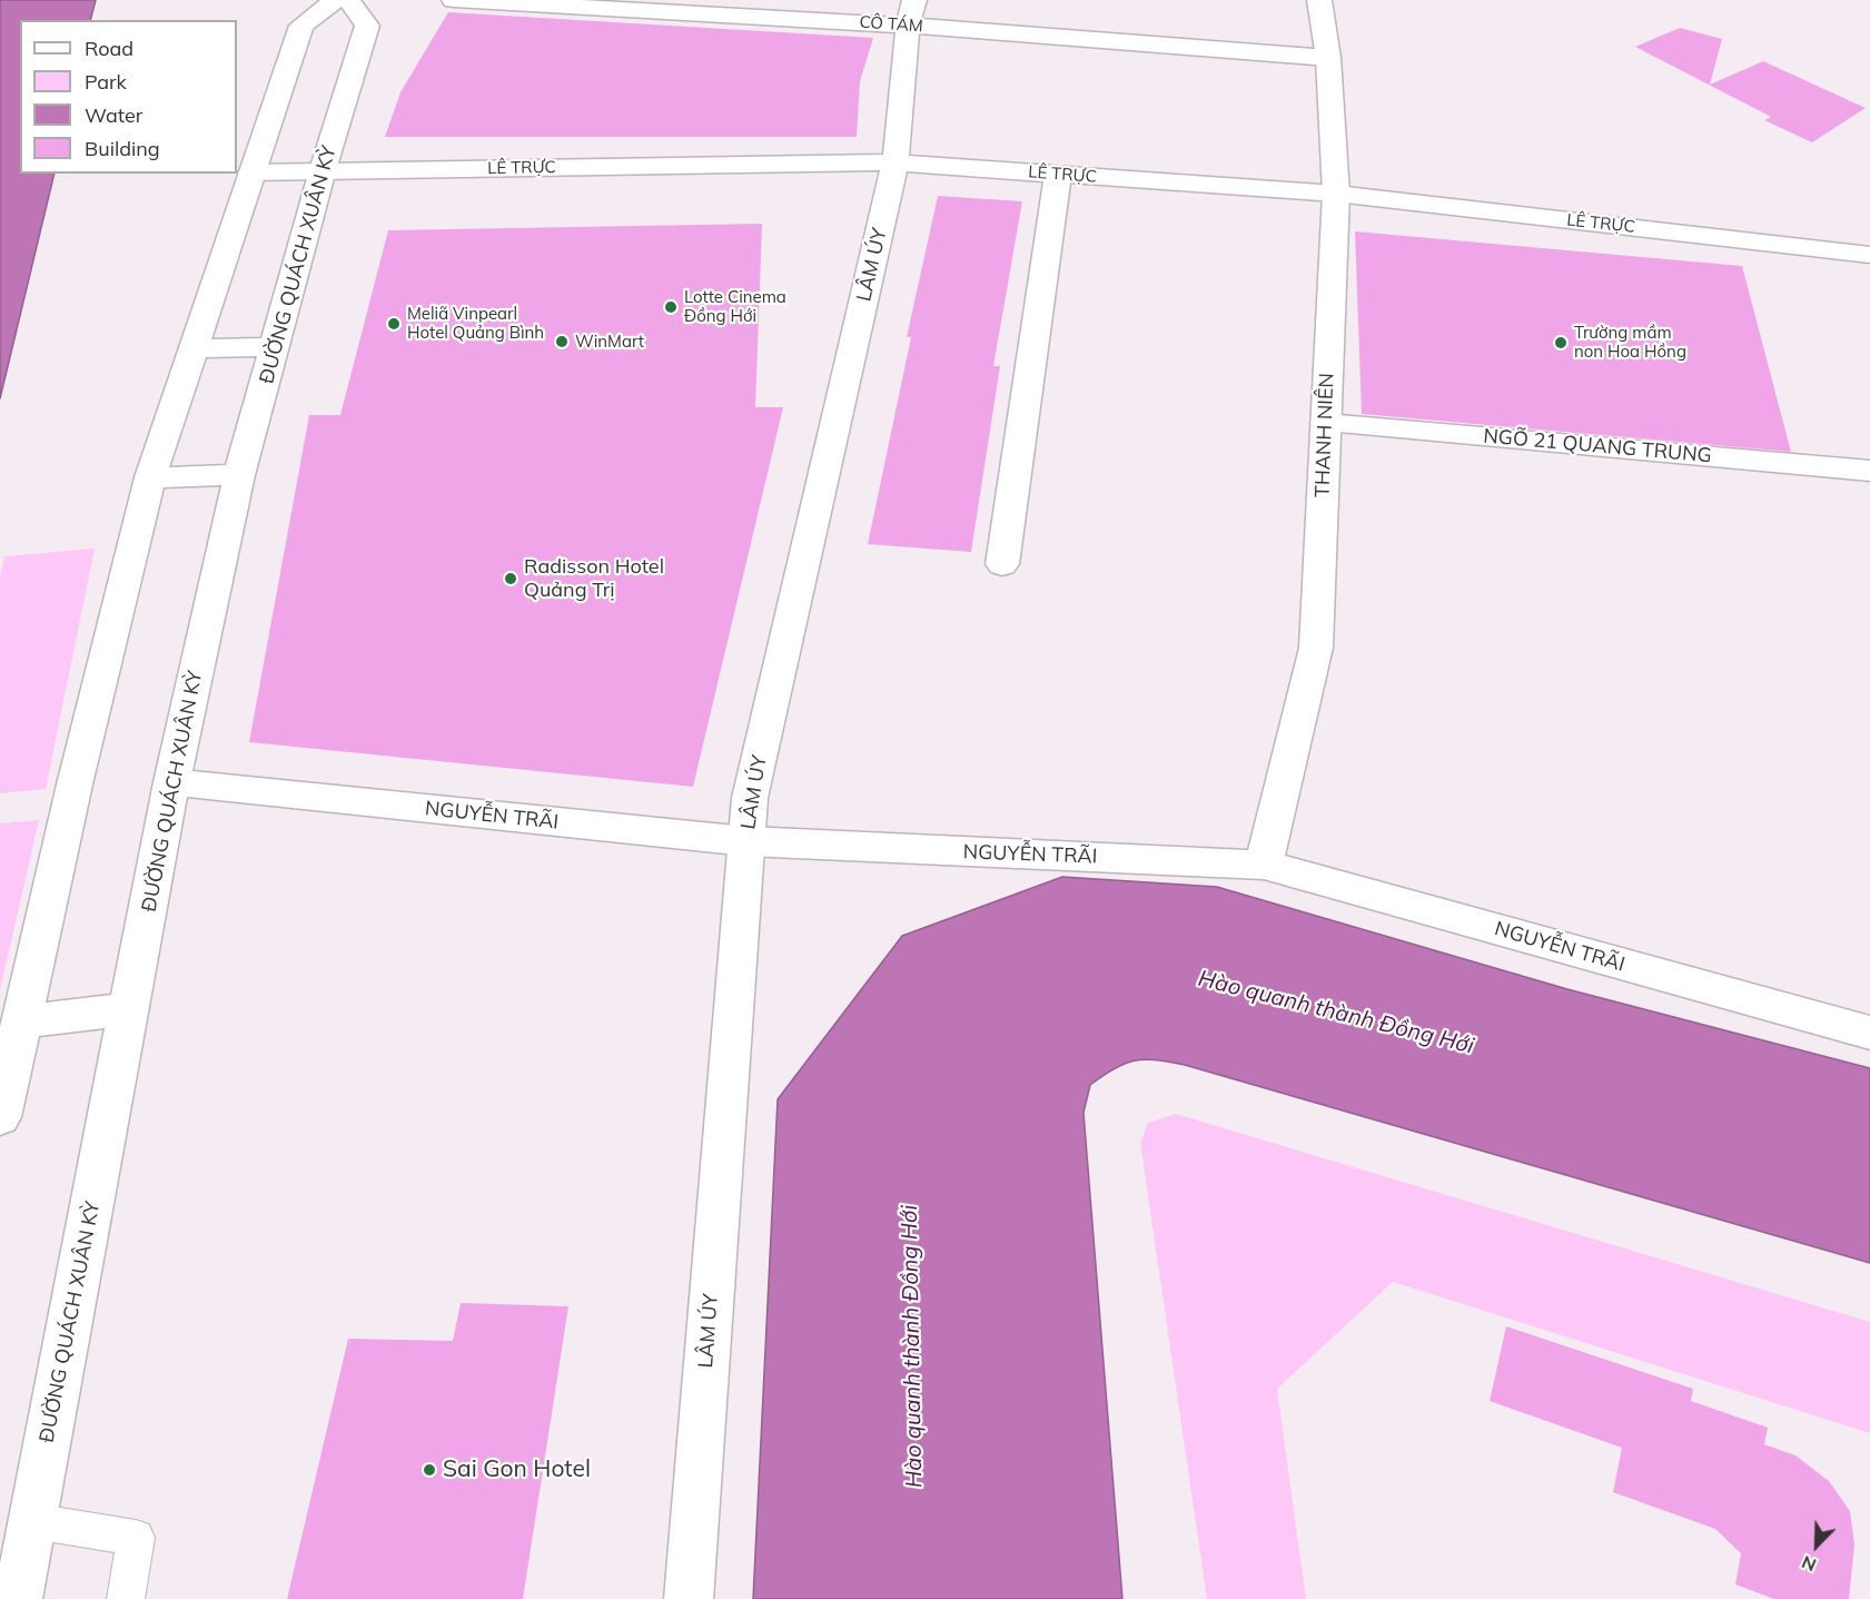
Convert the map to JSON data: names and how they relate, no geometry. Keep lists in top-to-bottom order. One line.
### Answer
{"streets":{"street":["CÔ TÁM","LÊ TRỰC","ĐƯỜNG QUÁCH XUÂN KỲ","LÂM ÚY","THANH NIÊN","NGÕ 21 QUANG TRUNG","NGUYỄN TRÃI"]},"crossings":[["CÔ TÁM","LÂM ÚY"],["CÔ TÁM","THANH NIÊN"],["LÊ TRỰC","ĐƯỜNG QUÁCH XUÂN KỲ"],["LÊ TRỰC","LÂM ÚY"],["LÊ TRỰC","THANH NIÊN"],["ĐƯỜNG QUÁCH XUÂN KỲ","NGUYỄN TRÃI"],["LÂM ÚY","NGUYỄN TRÃI"],["THANH NIÊN","NGÕ 21 QUANG TRUNG"],["THANH NIÊN","NGUYỄN TRÃI"]],"water":["Hào quanh thành Đồng Hới"],"places":["Lotte Cinema Đồng Hới","Meliã Vinpearl Hotel Quảng Bình","WinMart","Trường mầm non Hoa Hồng","Radisson Hotel Quảng Trị","Sai Gon Hotel"],"legend":["Road","Park","Water","Building"],"north":"bottom left"}
